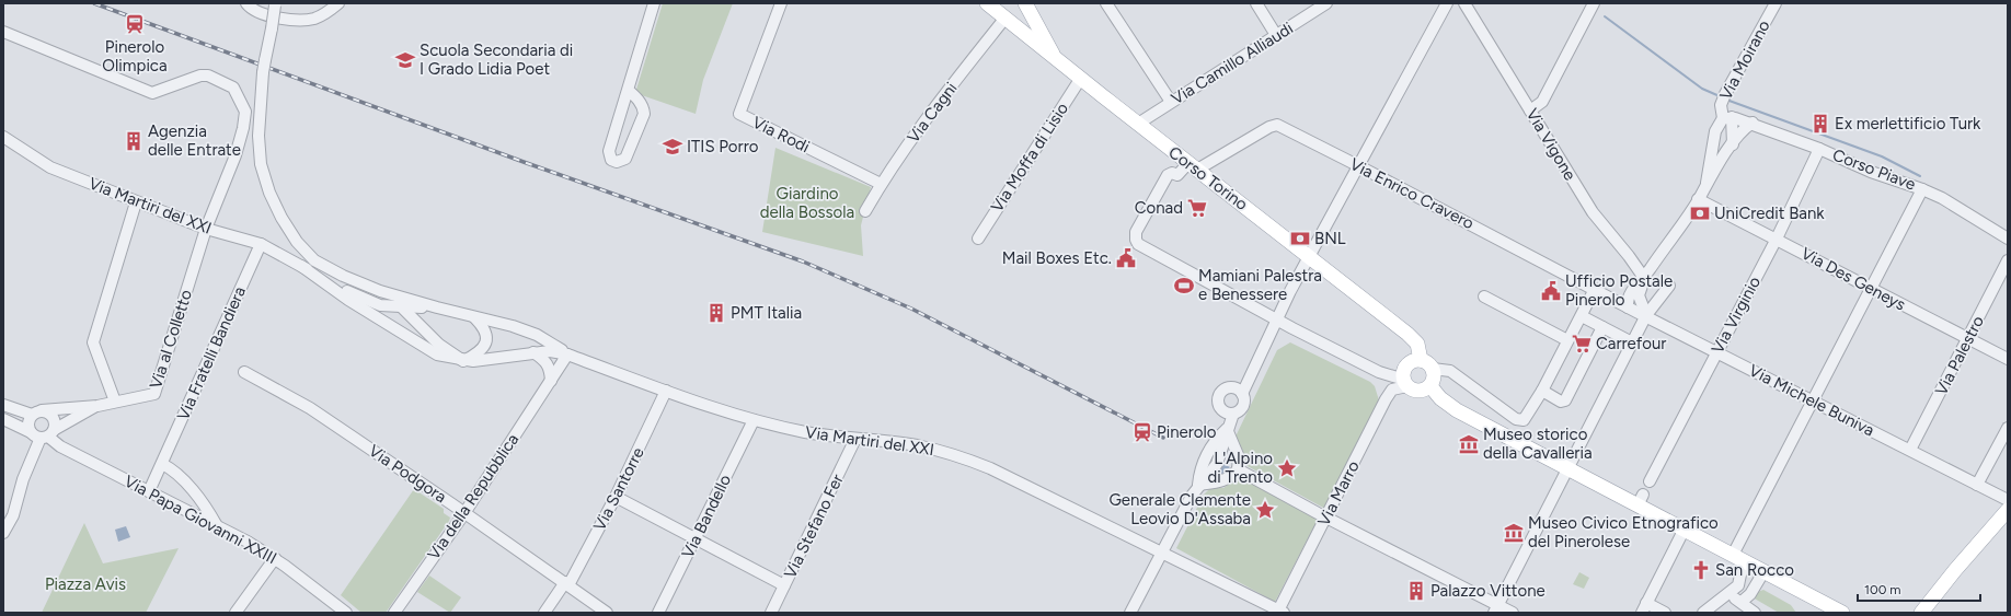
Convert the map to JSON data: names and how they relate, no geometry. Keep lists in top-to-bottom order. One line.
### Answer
{"streets":{"main road":["Corso Torino"],"street":["Via Moirano","Via Camillo Alliaudi","Via Cagni","Via Rodi","Via Vigone","Via Moffa di Lisio","Corso Piave","Via Enrico Cravero","Via Martiri del XXI","Via Des Geneys","Via Virginio","Via al Colletto","Via Fratelli Bandiera","Via Palestro","Via Michele Buniva","Via Podgora","Via Santorre","Via Marro","Via della Repubblica","Via Bandello","Via Papa Giovanni XXIII","Via Stefano Fer"]},"crossings":[["Via Moirano","Via Vigone"],["Via Moirano","Corso Piave"],["Via Moirano","Via Enrico Cravero"],["Via Moirano","Via Des Geneys"],["Via Moirano","Via Michele Buniva"],["Via Camillo Alliaudi","Corso Torino"],["Via Cagni","Via Rodi"],["Via Cagni","Corso Torino"],["Via Moffa di Lisio","Corso Torino"],["Corso Piave","Via Virginio"],["Corso Torino","Via Enrico Cravero"],["Corso Torino","Via Marro"],["Via Enrico Cravero","Via Michele Buniva"],["Via Martiri del XXI","Via al Colletto"],["Via Martiri del XXI","Via Fratelli Bandiera"],["Via Martiri del XXI","Via Santorre"],["Via Martiri del XXI","Via Marro"],["Via Martiri del XXI","Via della Repubblica"],["Via Martiri del XXI","Via Bandello"],["Via Martiri del XXI","Via Stefano Fer"],["Via Des Geneys","Via Virginio"],["Via Des Geneys","Via Palestro"],["Via Virginio","Via Michele Buniva"],["Via al Colletto","Via Papa Giovanni XXIII"],["Via Fratelli Bandiera","Via Papa Giovanni XXIII"],["Via Palestro","Via Michele Buniva"],["Via Podgora","Via Santorre"],["Via Podgora","Via della Repubblica"]],"parks":["Giardino della Bossola","Piazza Avis"],"places":{"station":["Pinerolo Olimpica","Pinerolo"],"school or university":["Scuola Secondaria di I Grado Lidia Poet","ITIS Porro"],"building":["Ex merlettificio Turk","Agenzia delle Entrate","PMT Italia","Palazzo Vittone"],"supermarket":["Conad","Carrefour"],"bank":["UniCredit Bank","BNL"],"public building":["Mail Boxes Etc.","Ufficio Postale Pinerolo"],"sports":["Mamiani Palestra e Benessere"],"museum":["Museo storico della Cavalleria","Museo Civico Etnografico del Pinerolese"],"place":["L'Alpino di Trento","Generale Clemente Leovio D'Assaba"],"church":["San Rocco"]},"scale_bar":"100 m"}
